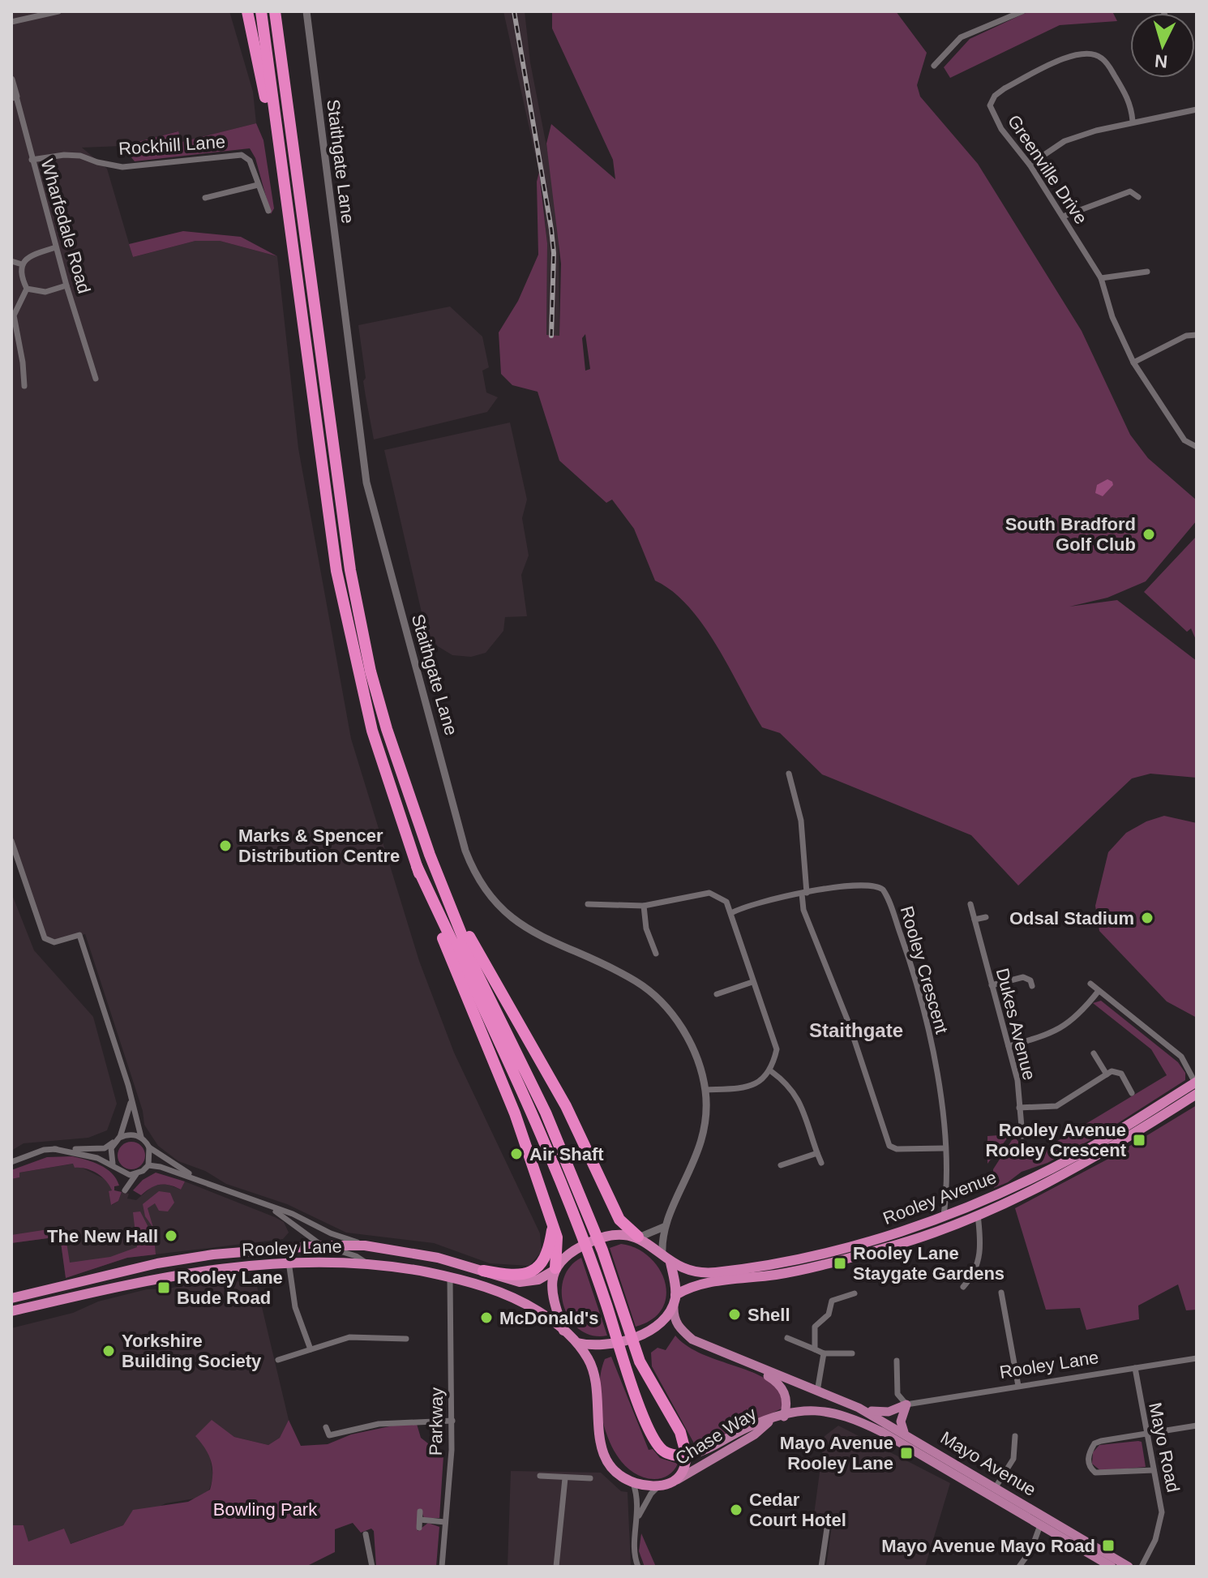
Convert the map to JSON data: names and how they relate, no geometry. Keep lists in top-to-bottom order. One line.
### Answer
{"streets":{"highway":["Rooley Avenue","Rooley Lane","Chase Way"],"main road":["Mayo Avenue"],"street":["Rockhill Lane","Staithgate Lane","Greenville Drive","Wharfedale Road","Rooley Crescent","Dukes Avenue","Parkway","Mayo Road"]},"crossings":[["Rockhill Lane","Wharfedale Road"],["Staithgate Lane","Rooley Avenue"],["Staithgate Lane","Rooley Lane"],["Rooley Crescent","Rooley Avenue"],["Rooley Avenue","Rooley Lane"],["Rooley Lane","Parkway"],["Rooley Lane","Mayo Road"],["Chase Way","Mayo Avenue"]],"districts":["Staithgate"],"parks":["Bowling Park"],"places":{"other":["South Bradford Golf Club","Marks & Spencer Distribution Centre","Odsal Stadium","Air Shaft","The New Hall","Shell","McDonald's","Yorkshire Building Society","Cedar Court Hotel"],"transit":["Rooley Avenue Rooley Crescent","Rooley Lane Staygate Gardens","Rooley Lane Bude Road","Mayo Avenue Rooley Lane","Mayo Avenue Mayo Road"]},"north":"bottom"}
